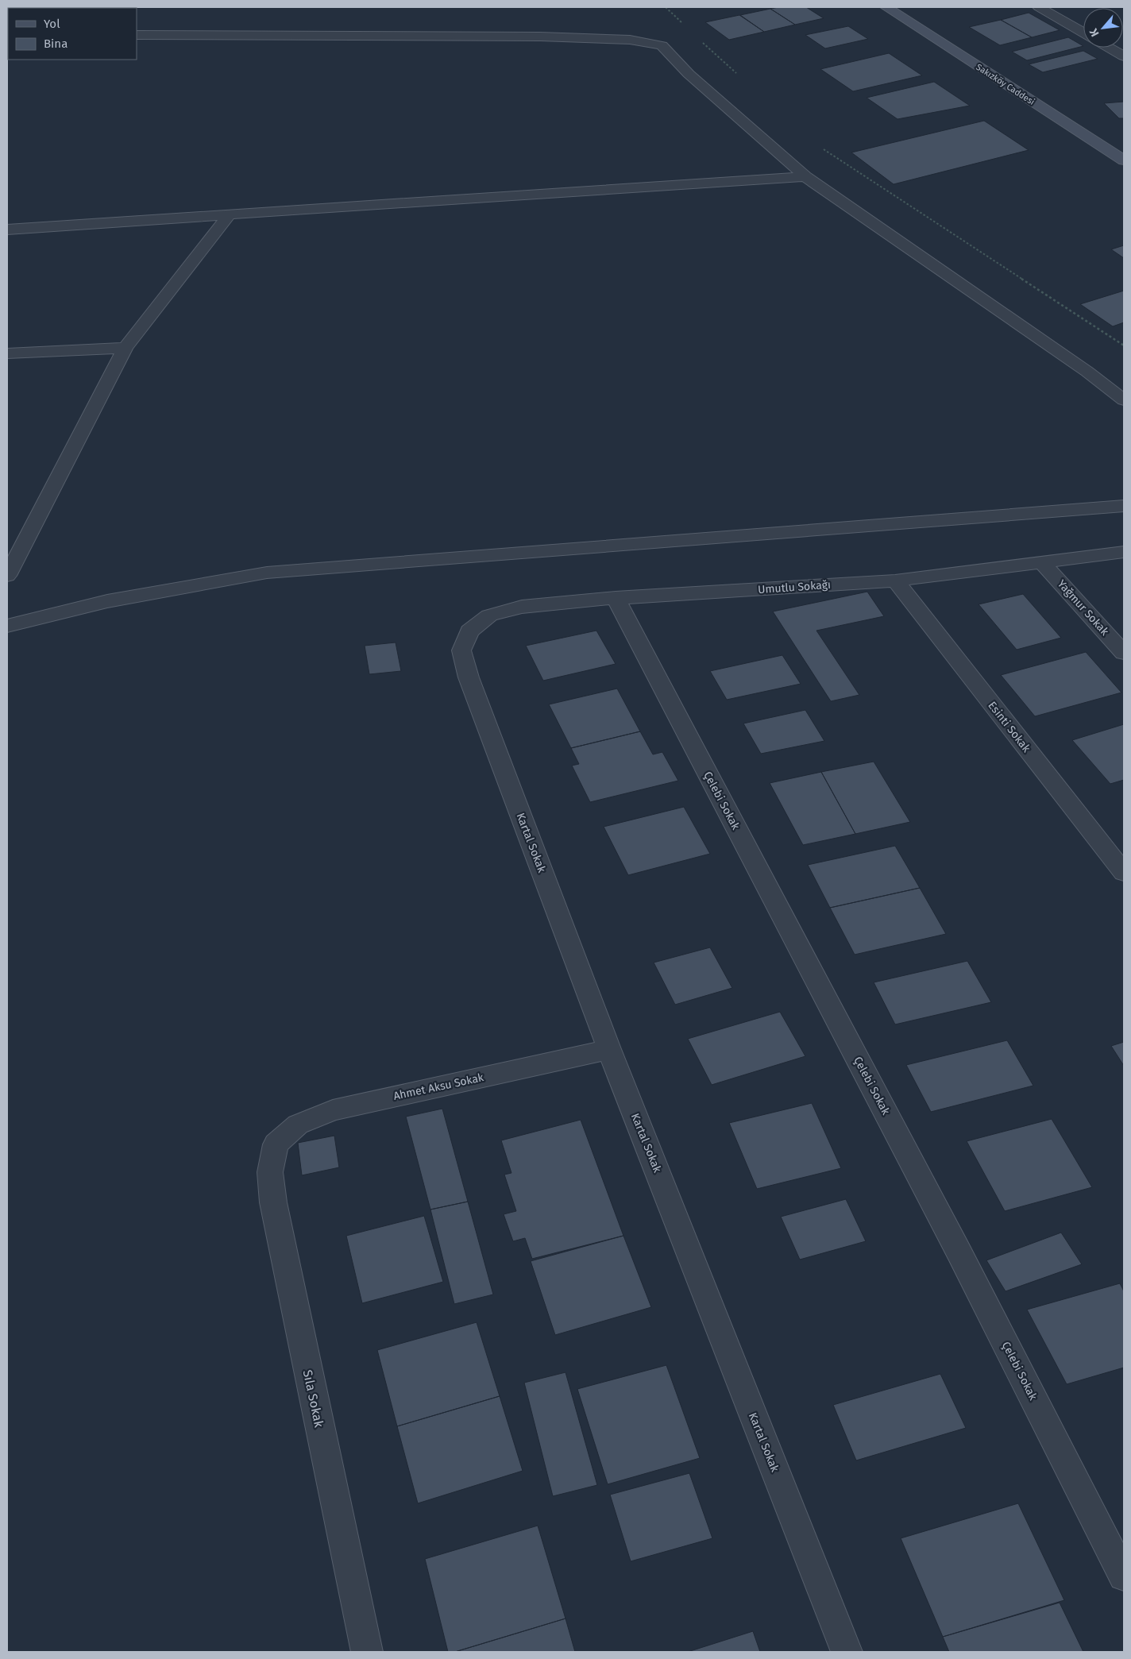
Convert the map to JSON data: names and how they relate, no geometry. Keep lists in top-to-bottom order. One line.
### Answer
{"streets":{"main road":["Sakızköy Caddesi"],"street":["Umutlu Sokağı","Yağmur Sokak","Esinti Sokak","Çelebi Sokak","Kartal Sokak","Ahmet Aksu Sokak","Sıla Sokak"]},"crossings":[["Umutlu Sokağı","Yağmur Sokak"],["Umutlu Sokağı","Esinti Sokak"],["Umutlu Sokağı","Çelebi Sokak"],["Umutlu Sokağı","Kartal Sokak"],["Kartal Sokak","Ahmet Aksu Sokak"],["Ahmet Aksu Sokak","Sıla Sokak"]],"legend":["Yol","Bina"],"north":"bottom left"}
